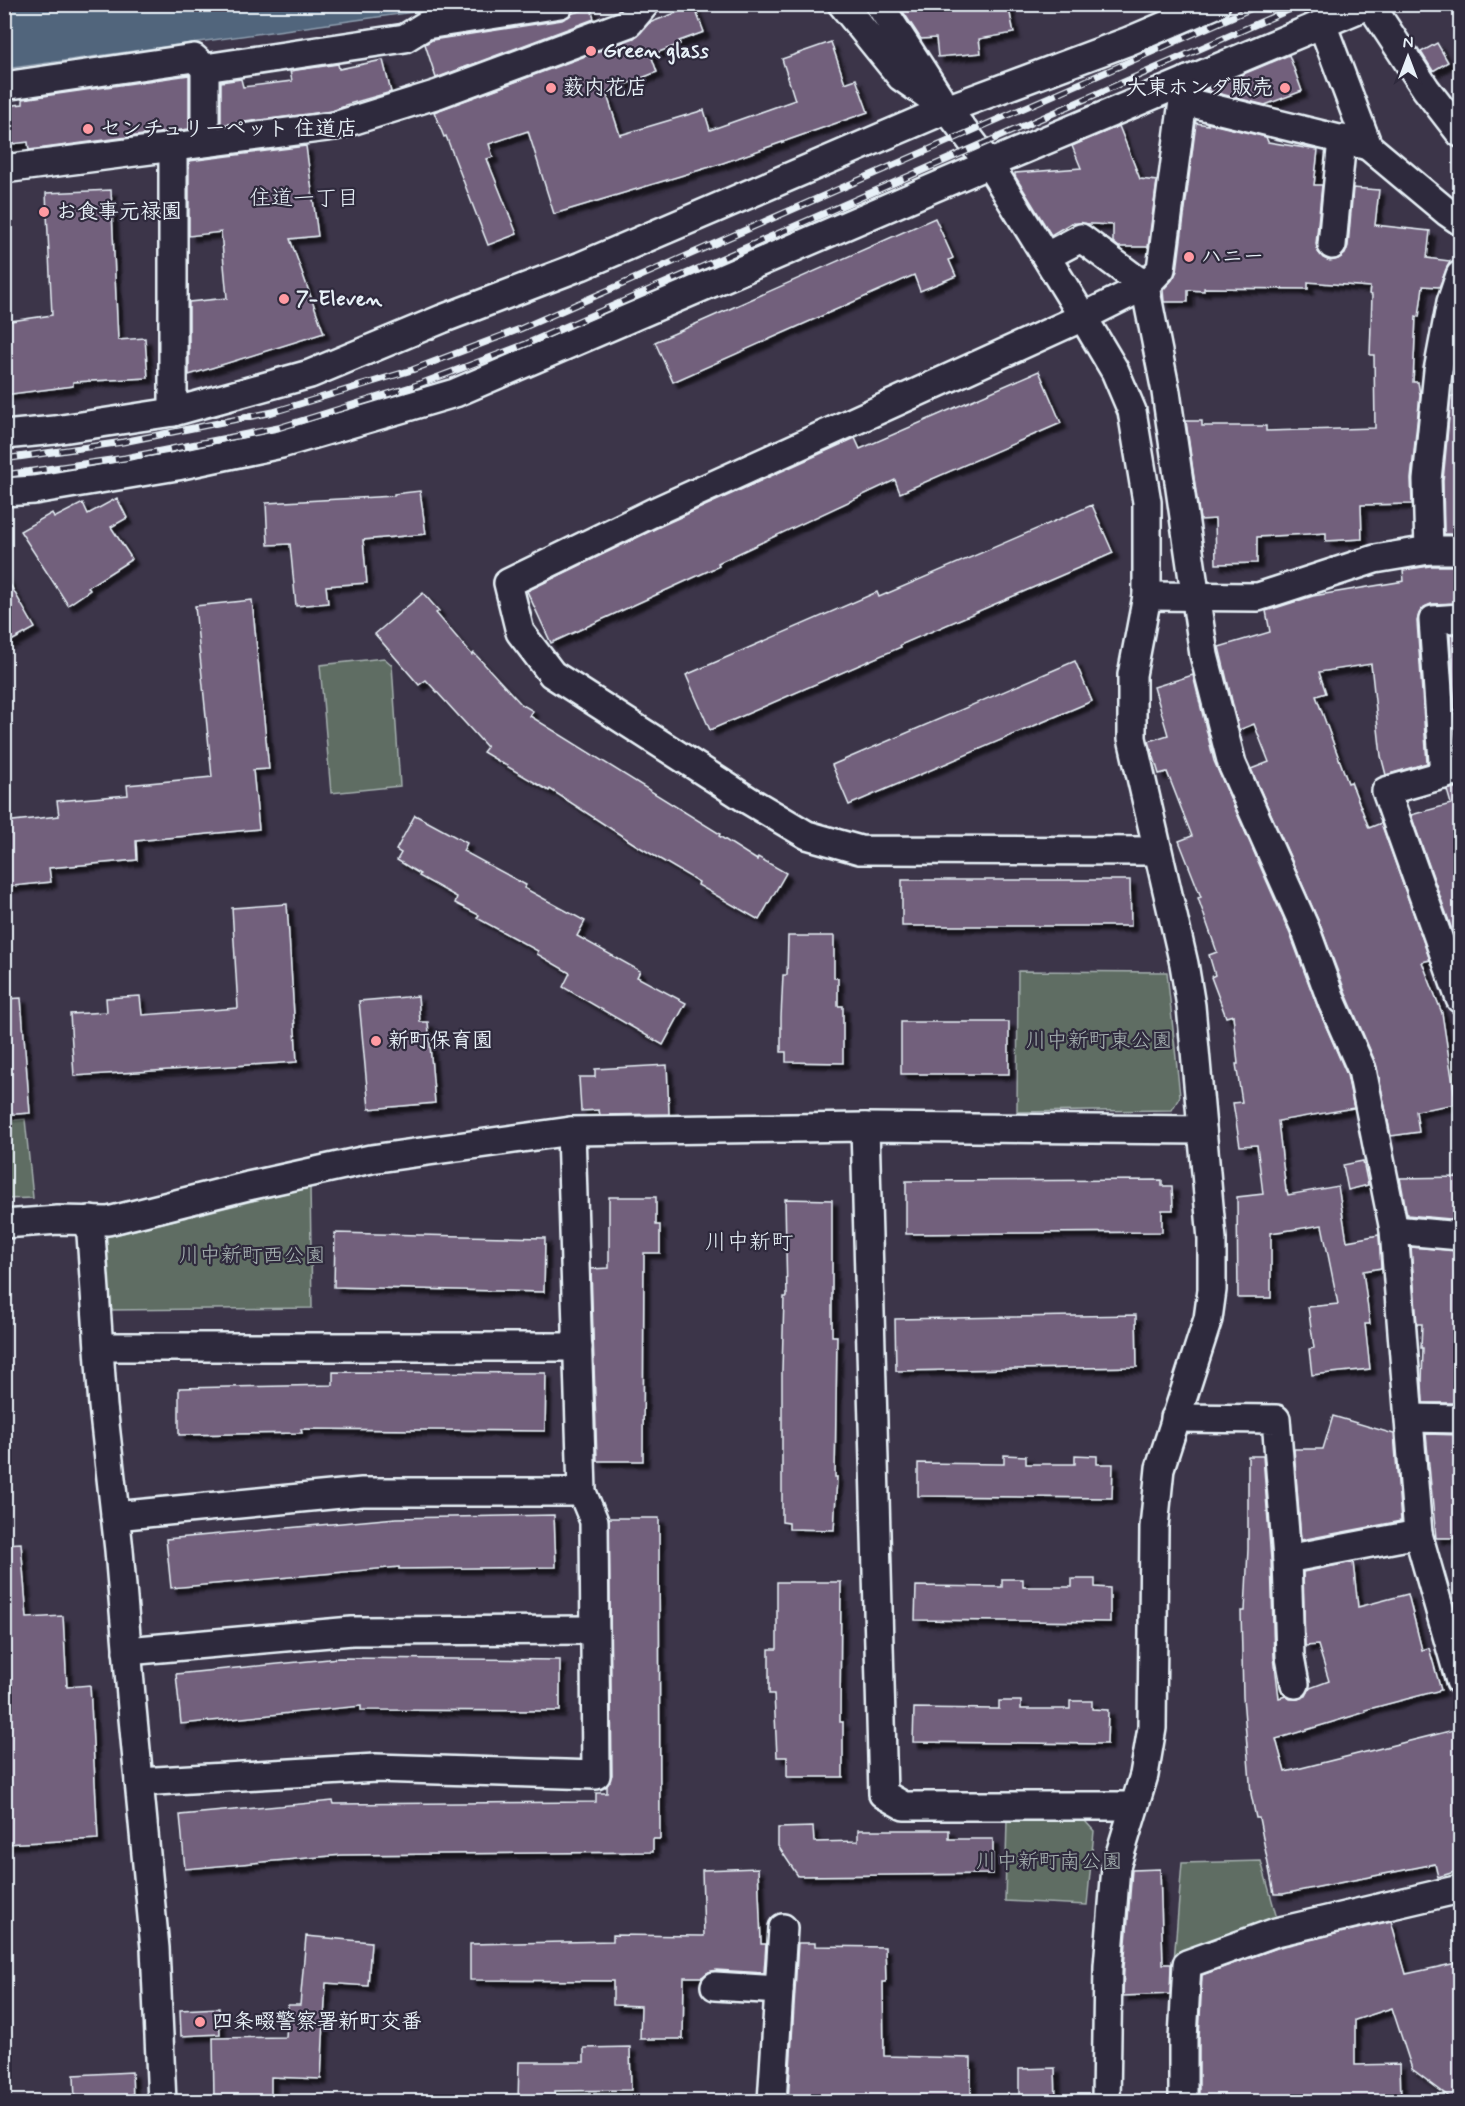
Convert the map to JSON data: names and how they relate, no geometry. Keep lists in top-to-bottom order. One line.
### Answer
{"districts":["住道一丁目","川中新町"],"parks":["川中新町東公園","川中新町西公園","川中新町南公園"],"places":["Green glass","薮内花店","大東ホンダ販売","センチュリーペット 住道店","お食事元禄園","ハニー","7-Eleven","新町保育園","四条畷警察署新町交番"],"north":"top"}
